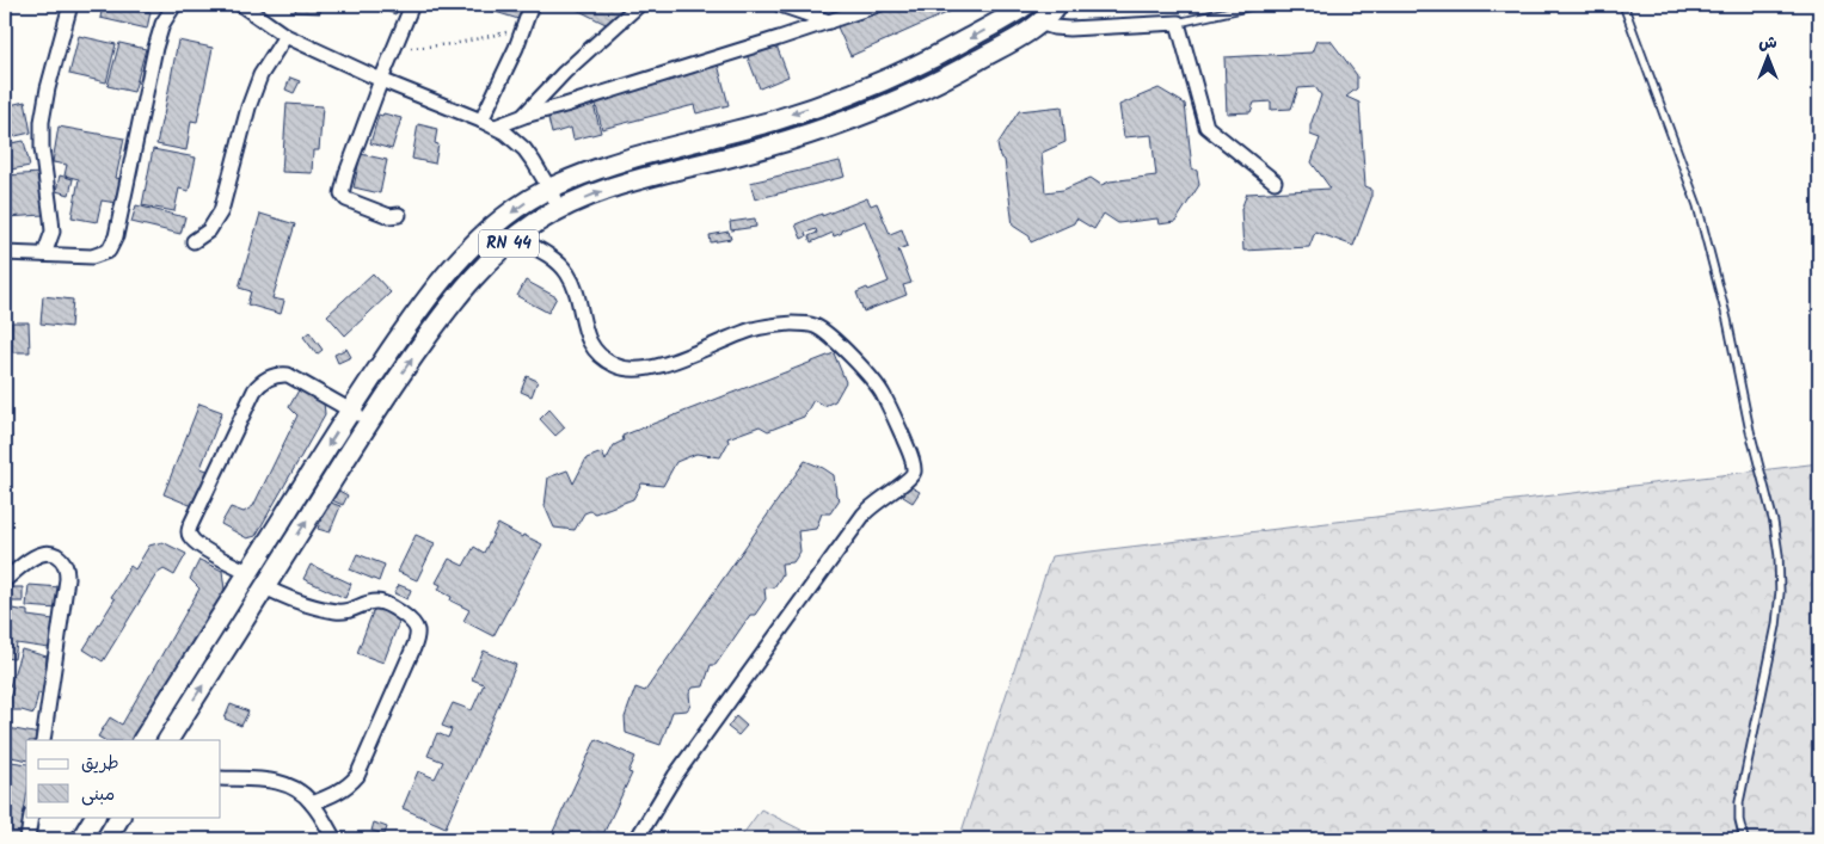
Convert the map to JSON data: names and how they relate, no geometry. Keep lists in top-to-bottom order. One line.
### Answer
{"streets":{"main road":["RN 44"]},"legend":["طريق","مبنى"],"north":"top"}
